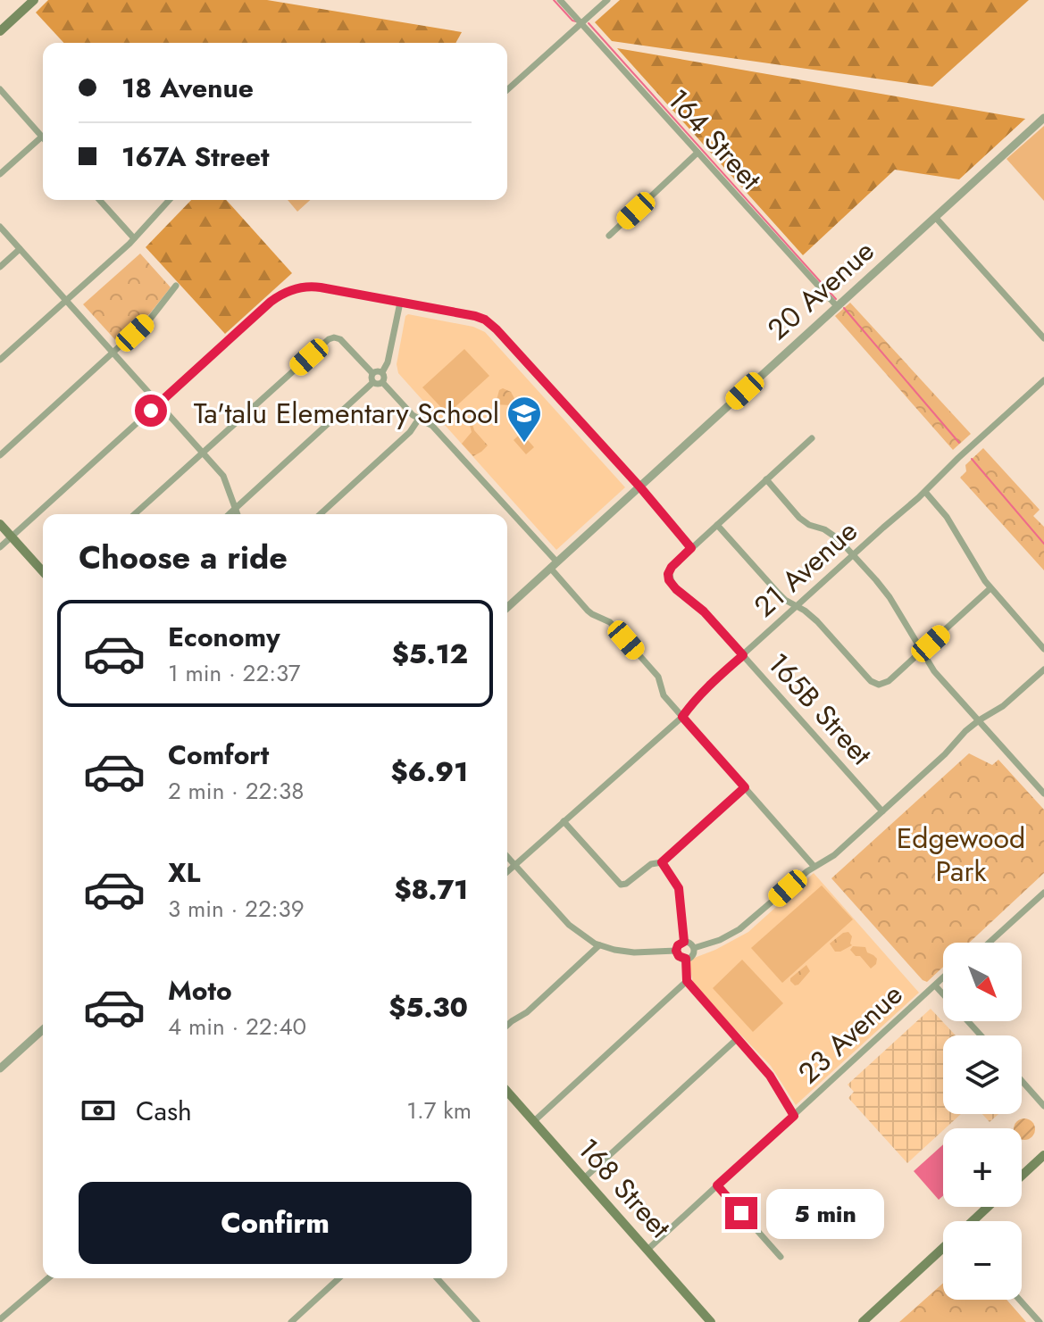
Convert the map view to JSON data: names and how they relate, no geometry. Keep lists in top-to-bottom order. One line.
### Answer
{"streets":{"main road":["168 Street"],"street":["164 Street","20 Avenue","21 Avenue","165B Street","23 Avenue"]},"crossings":[["164 Street","20 Avenue"],["21 Avenue","165B Street"],["23 Avenue","168 Street"]],"parks":["Edgewood Park"],"places":{"school or university":["Ta'talu Elementary School"]},"north":"bottom right","page":{"banner":["18 Avenue","167A Street"],"heading":"Choose a ride","list":[{"name":"Economy","note":"1 min · 22:37","value":"$5.12"},{"name":"Comfort","note":"2 min · 22:38","value":"$6.91"},{"name":"XL","note":"3 min · 22:39","value":"$8.71"},{"name":"Moto","note":"4 min · 22:40","value":"$5.30"}],"map_buttons":["+","−"],"pay":["Cash","1.7 km"],"buttons":"Confirm","bubble":"5 min"}}
